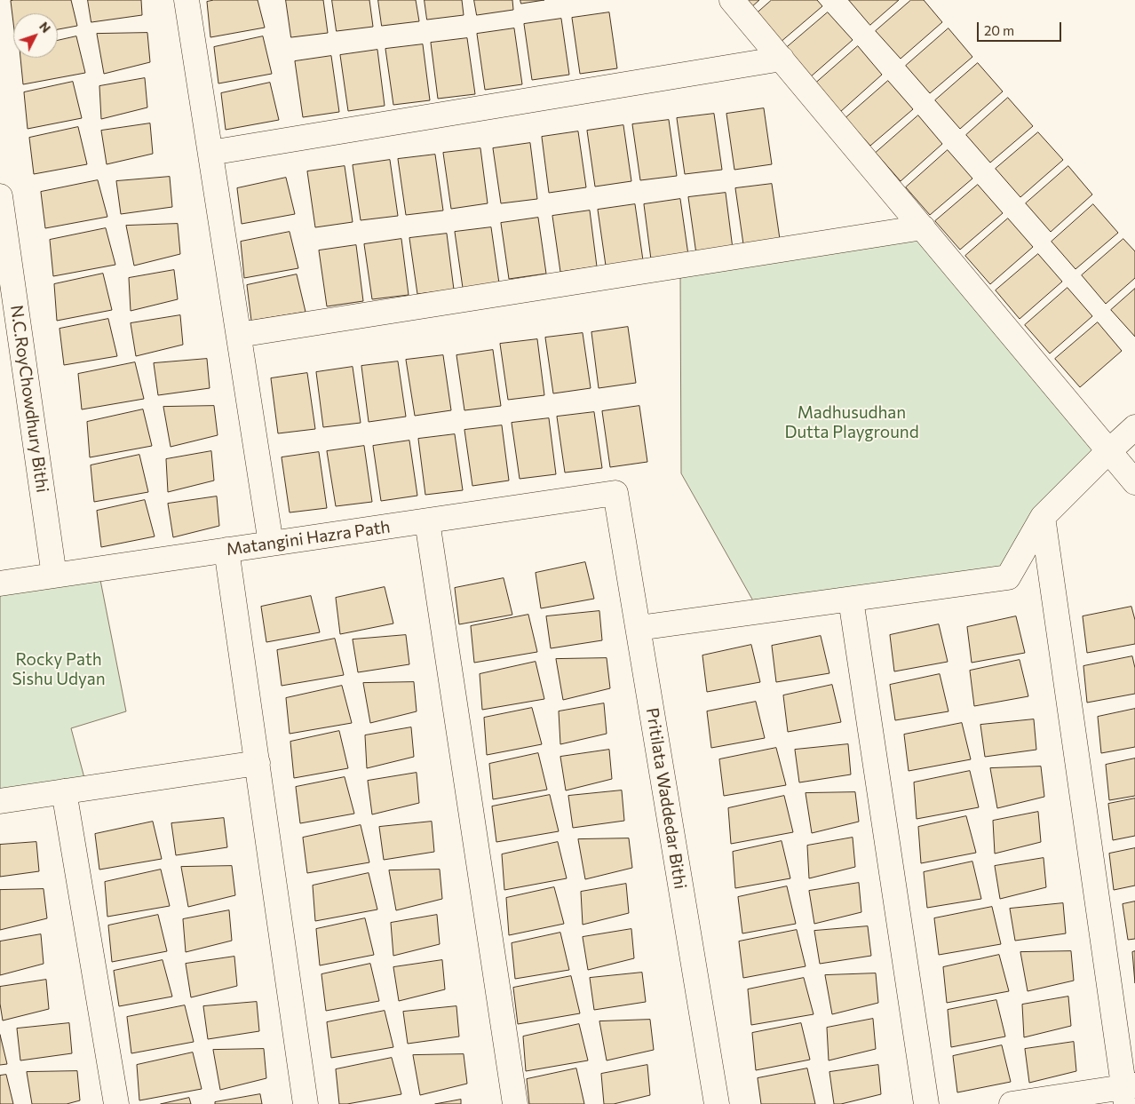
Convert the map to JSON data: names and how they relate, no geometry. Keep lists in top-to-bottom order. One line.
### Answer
{"streets":{"street":["N.C.RoyChowdhury Bithi","Matangini Hazra Path","Pritilata Waddedar Bithi"]},"crossings":[["N.C.RoyChowdhury Bithi","Matangini Hazra Path"],["Matangini Hazra Path","Pritilata Waddedar Bithi"]],"parks":["Madhusudhan Dutta Playground","Rocky Path Sishu Udyan"],"scale_bar":"20 m","north":"top right"}
